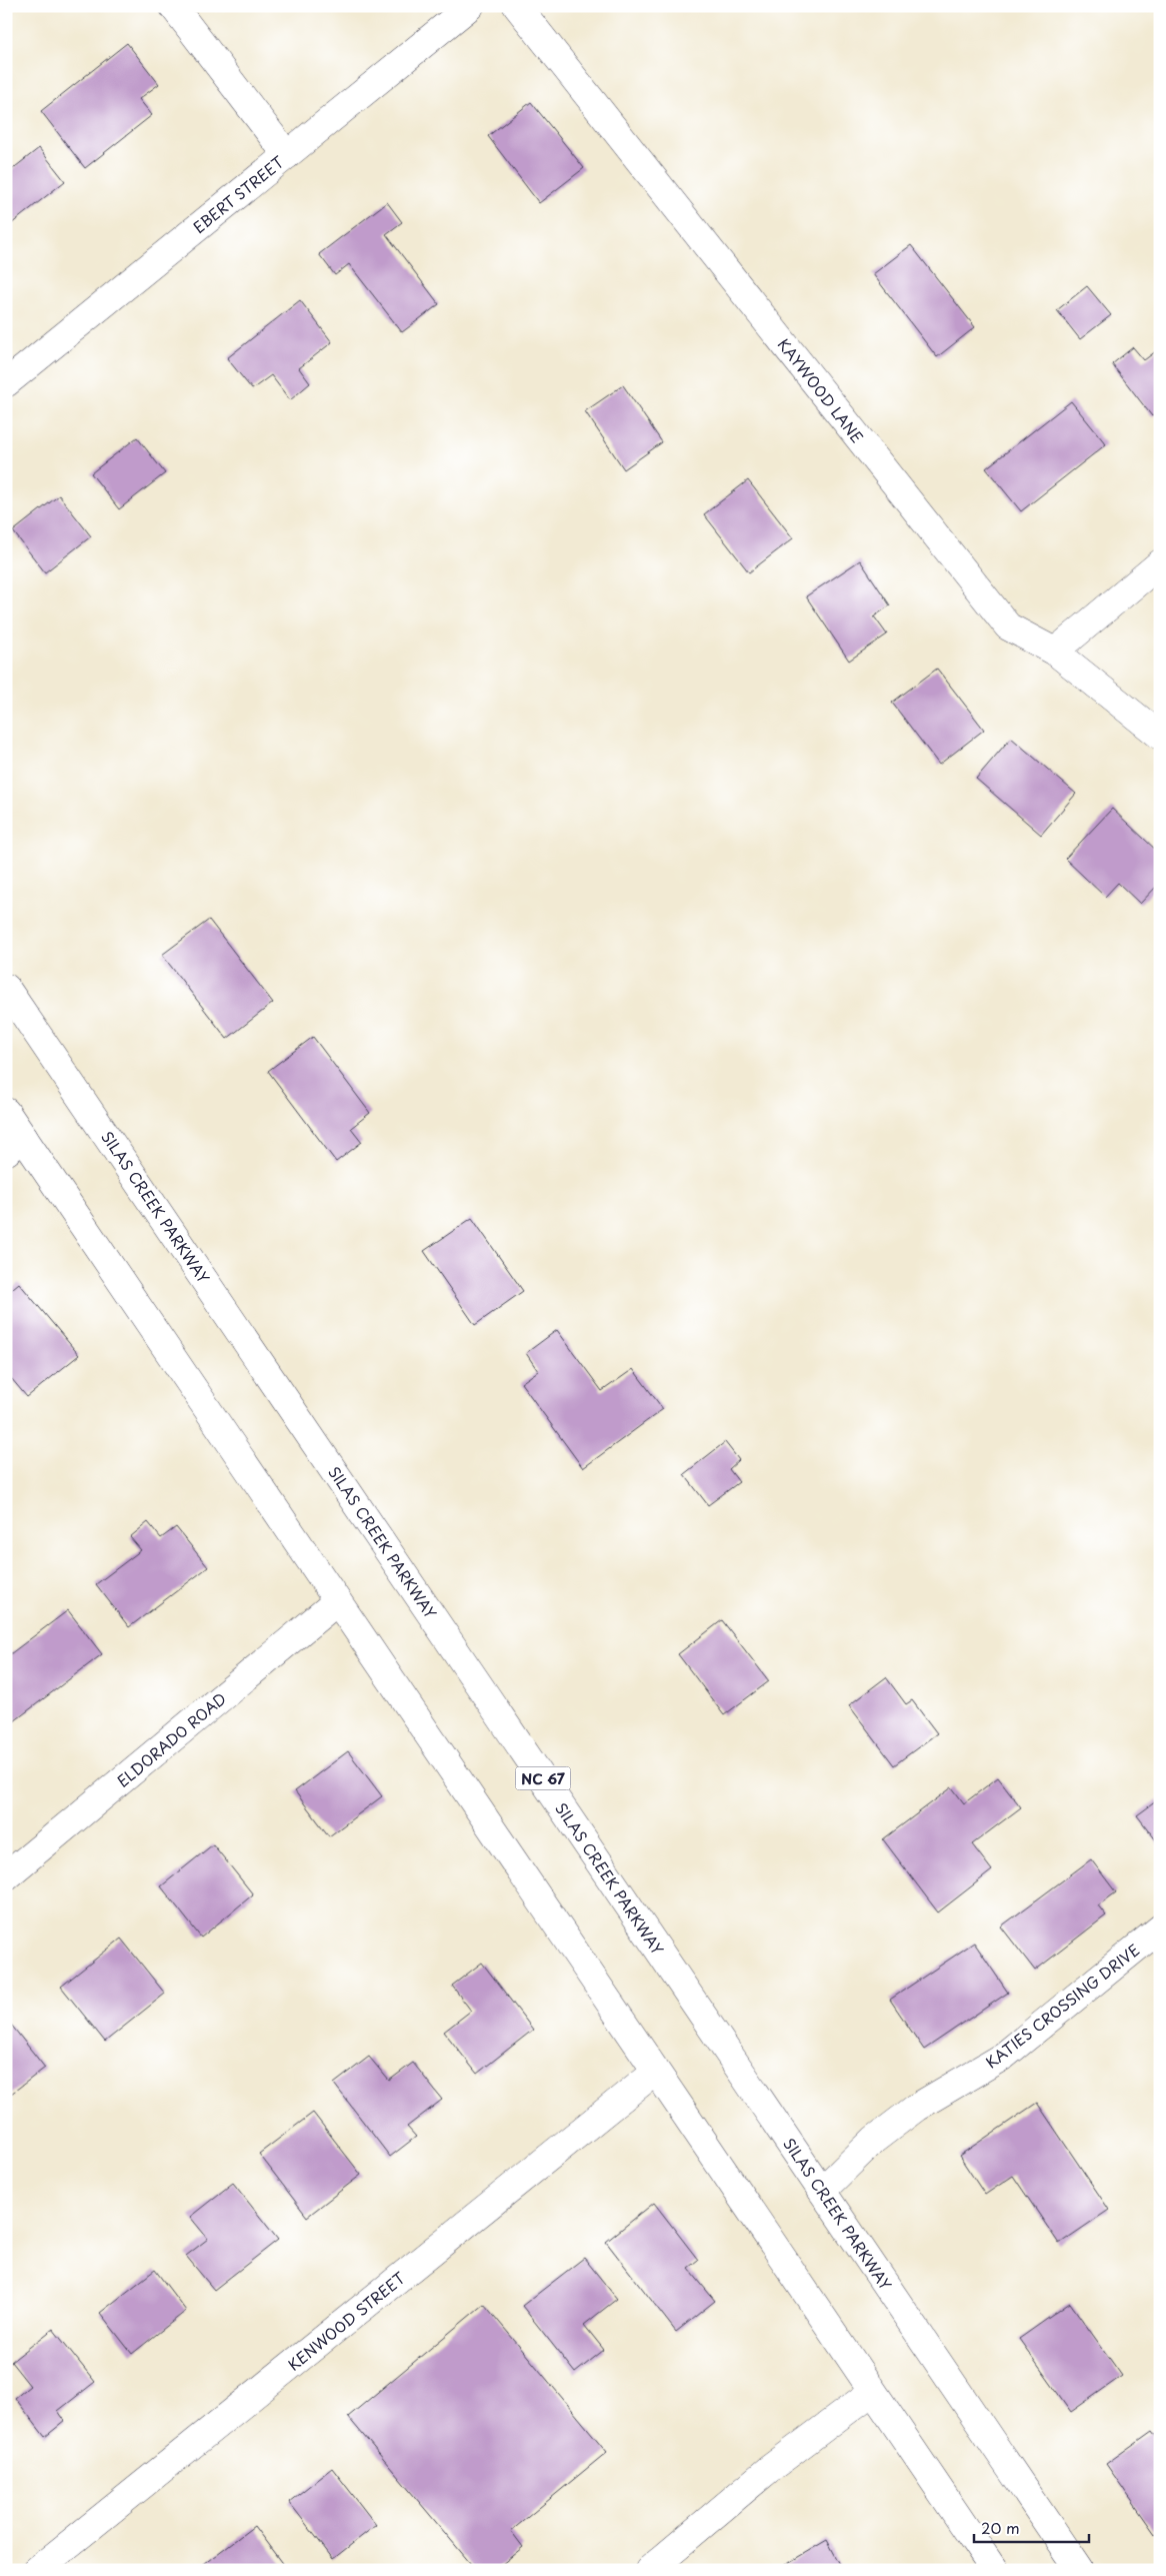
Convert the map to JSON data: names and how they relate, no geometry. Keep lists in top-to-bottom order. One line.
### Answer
{"streets":{"main road":["EBERT STREET","KAYWOOD LANE","SILAS CREEK PARKWAY","ELDORADO ROAD","NC 67","KATIES CROSSING DRIVE","KENWOOD STREET"]},"crossings":[["SILAS CREEK PARKWAY","KATIES CROSSING DRIVE"]],"scale_bar":"20 m"}
